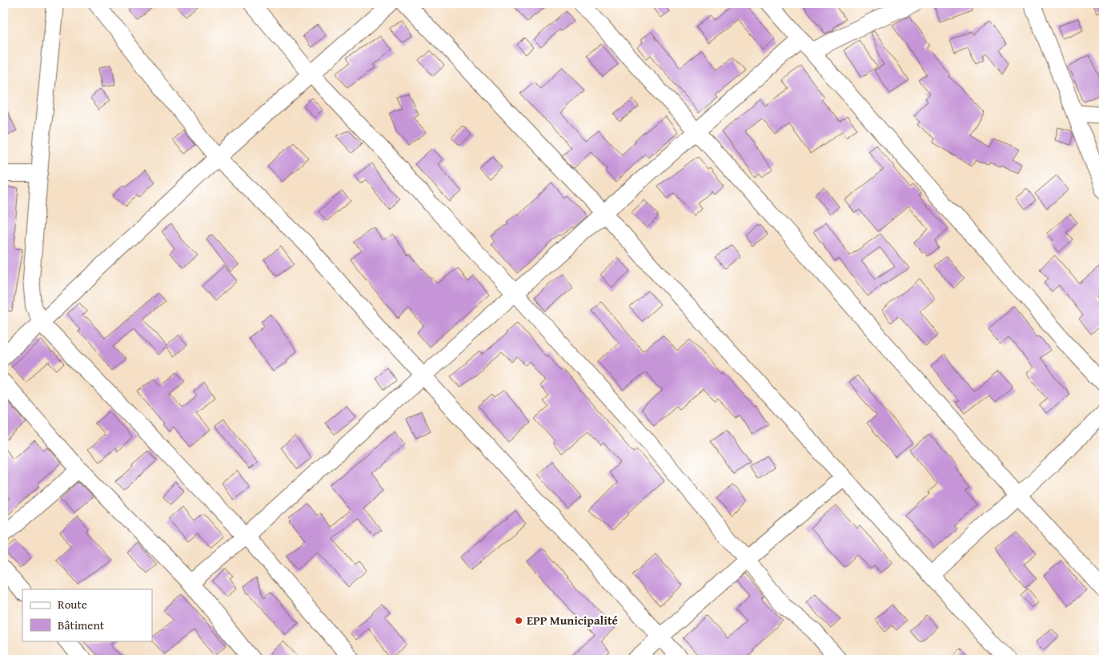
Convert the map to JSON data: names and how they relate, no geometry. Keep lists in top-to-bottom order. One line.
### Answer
{"places":["EPP Municipalité"],"legend":["Route","Bâtiment"]}
